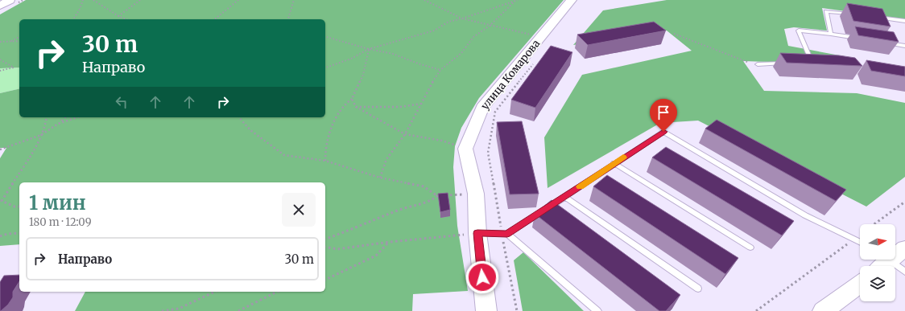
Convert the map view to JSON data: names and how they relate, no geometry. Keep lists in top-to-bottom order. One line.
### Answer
{"streets":{"street":["улица Комарова"]},"north":"right","page":{"turn":["30 m","Направо"],"heading":["1 мин","180 m · 12:09"],"list":[{"name":"Направо","value":"30 m"}]}}
